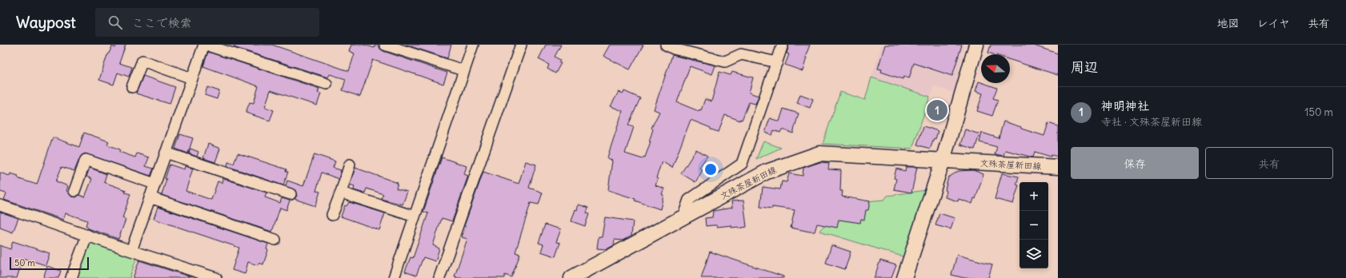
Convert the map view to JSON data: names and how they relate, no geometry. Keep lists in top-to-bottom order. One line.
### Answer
{"streets":{"main road":["文殊茶屋新田線"]},"scale_bar":"50 m","north":"left","page":{"header":"Waypost","search":"ここで検索","nav":["地図","レイヤ","共有"],"heading":"周辺","list":[{"mark":"1","name":"神明神社","note":"寺社 · 文殊茶屋新田線","value":"150 m"}],"pins":"1","buttons":["保存","共有"],"map_buttons":["+","−"],"scale":"50 m"}}
